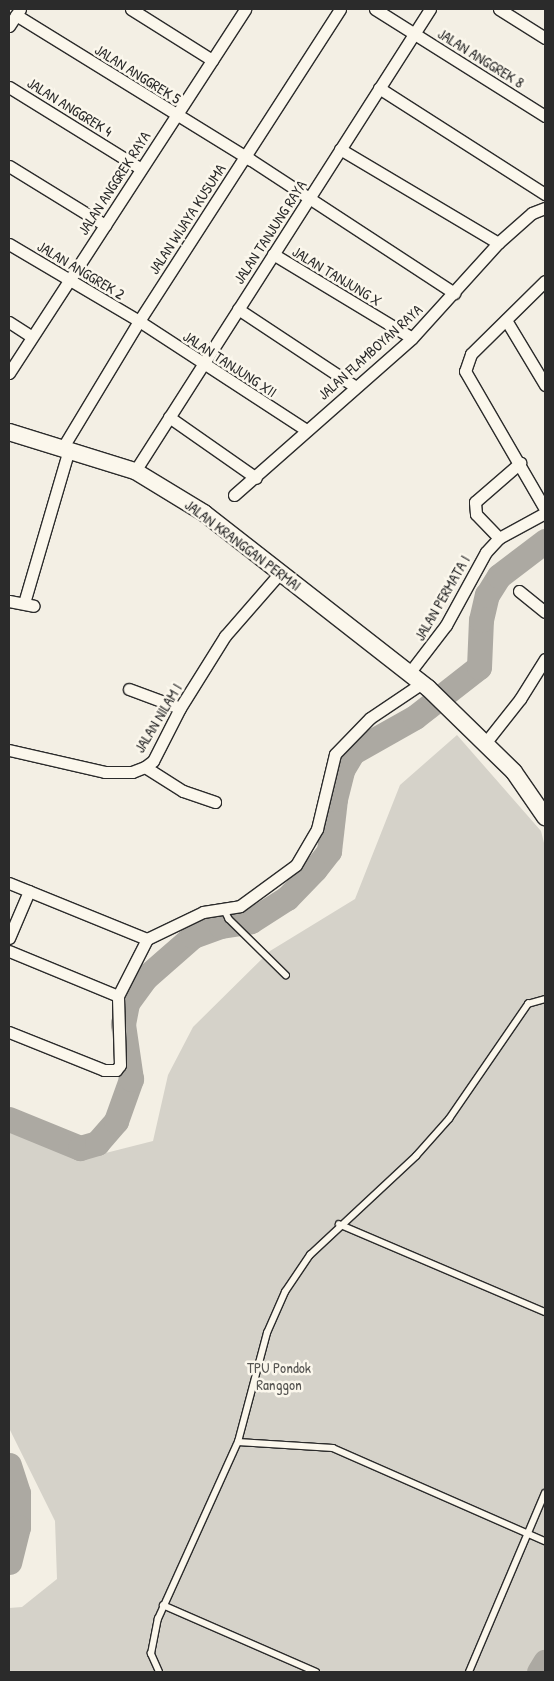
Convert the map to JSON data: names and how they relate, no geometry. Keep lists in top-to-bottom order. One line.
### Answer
{"streets":{"street":["JALAN ANGGREK 8","JALAN ANGGREK 5","JALAN ANGGREK 4","JALAN ANGGREK RAYA","JALAN WIJAYA KUSUMA","JALAN TANJUNG RAYA","JALAN ANGGREK 2","JALAN TANJUNG X","JALAN FLAMBOYAN RAYA","JALAN TANJUNG XII","JALAN KRANGGAN PERMAI","JALAN PERMATA I","JALAN NILAM I"]},"crossings":[["JALAN ANGGREK 8","JALAN TANJUNG RAYA"],["JALAN ANGGREK 5","JALAN ANGGREK RAYA"],["JALAN ANGGREK 5","JALAN WIJAYA KUSUMA"],["JALAN ANGGREK 5","JALAN TANJUNG RAYA"],["JALAN ANGGREK 5","JALAN FLAMBOYAN RAYA"],["JALAN ANGGREK 4","JALAN ANGGREK RAYA"],["JALAN ANGGREK RAYA","JALAN ANGGREK 2"],["JALAN WIJAYA KUSUMA","JALAN ANGGREK 2"],["JALAN WIJAYA KUSUMA","JALAN TANJUNG XII"],["JALAN WIJAYA KUSUMA","JALAN KRANGGAN PERMAI"],["JALAN TANJUNG RAYA","JALAN TANJUNG X"],["JALAN TANJUNG RAYA","JALAN TANJUNG XII"],["JALAN TANJUNG RAYA","JALAN KRANGGAN PERMAI"],["JALAN ANGGREK 2","JALAN TANJUNG XII"],["JALAN TANJUNG X","JALAN FLAMBOYAN RAYA"],["JALAN FLAMBOYAN RAYA","JALAN TANJUNG XII"],["JALAN KRANGGAN PERMAI","JALAN PERMATA I"],["JALAN KRANGGAN PERMAI","JALAN NILAM I"]],"parks":["TPU Pondok Ranggon"]}
